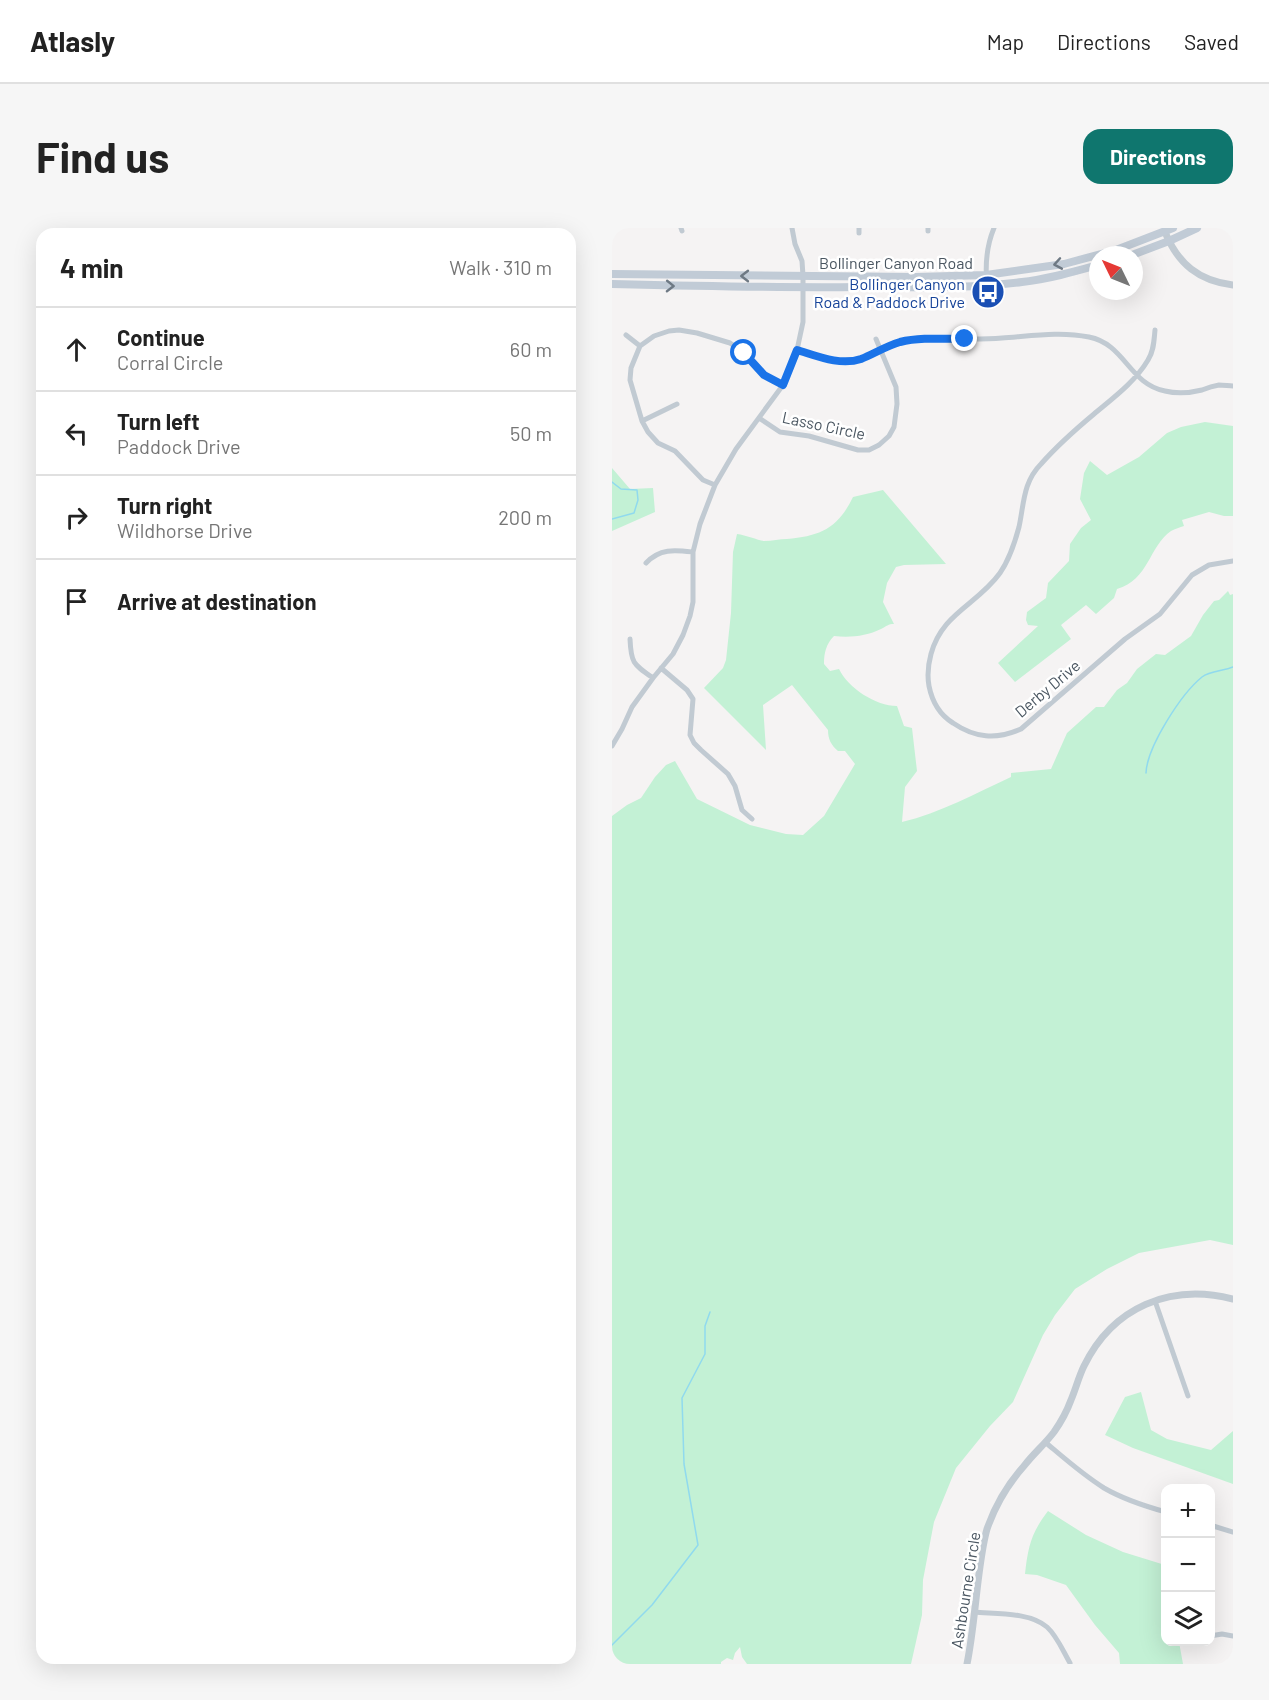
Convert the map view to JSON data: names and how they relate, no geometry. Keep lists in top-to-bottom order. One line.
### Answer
{"streets":{"main road":["Bollinger Canyon Road"],"street":["Lasso Circle","Derby Drive","Ashbourne Circle"]},"places":{"bus stop":["Bollinger Canyon Road & Paddock Drive"]},"north":"top left","page":{"header":"Atlasly","nav":["Map","Directions","Saved"],"buttons":"Directions","title":"Find us","heading":["4 min","Walk · 310 m"],"list":[["Continue","Corral Circle","60 m"],["Turn left","Paddock Drive","50 m"],["Turn right","Wildhorse Drive","200 m"],"Arrive at destination"],"map_buttons":["+","−"]}}
